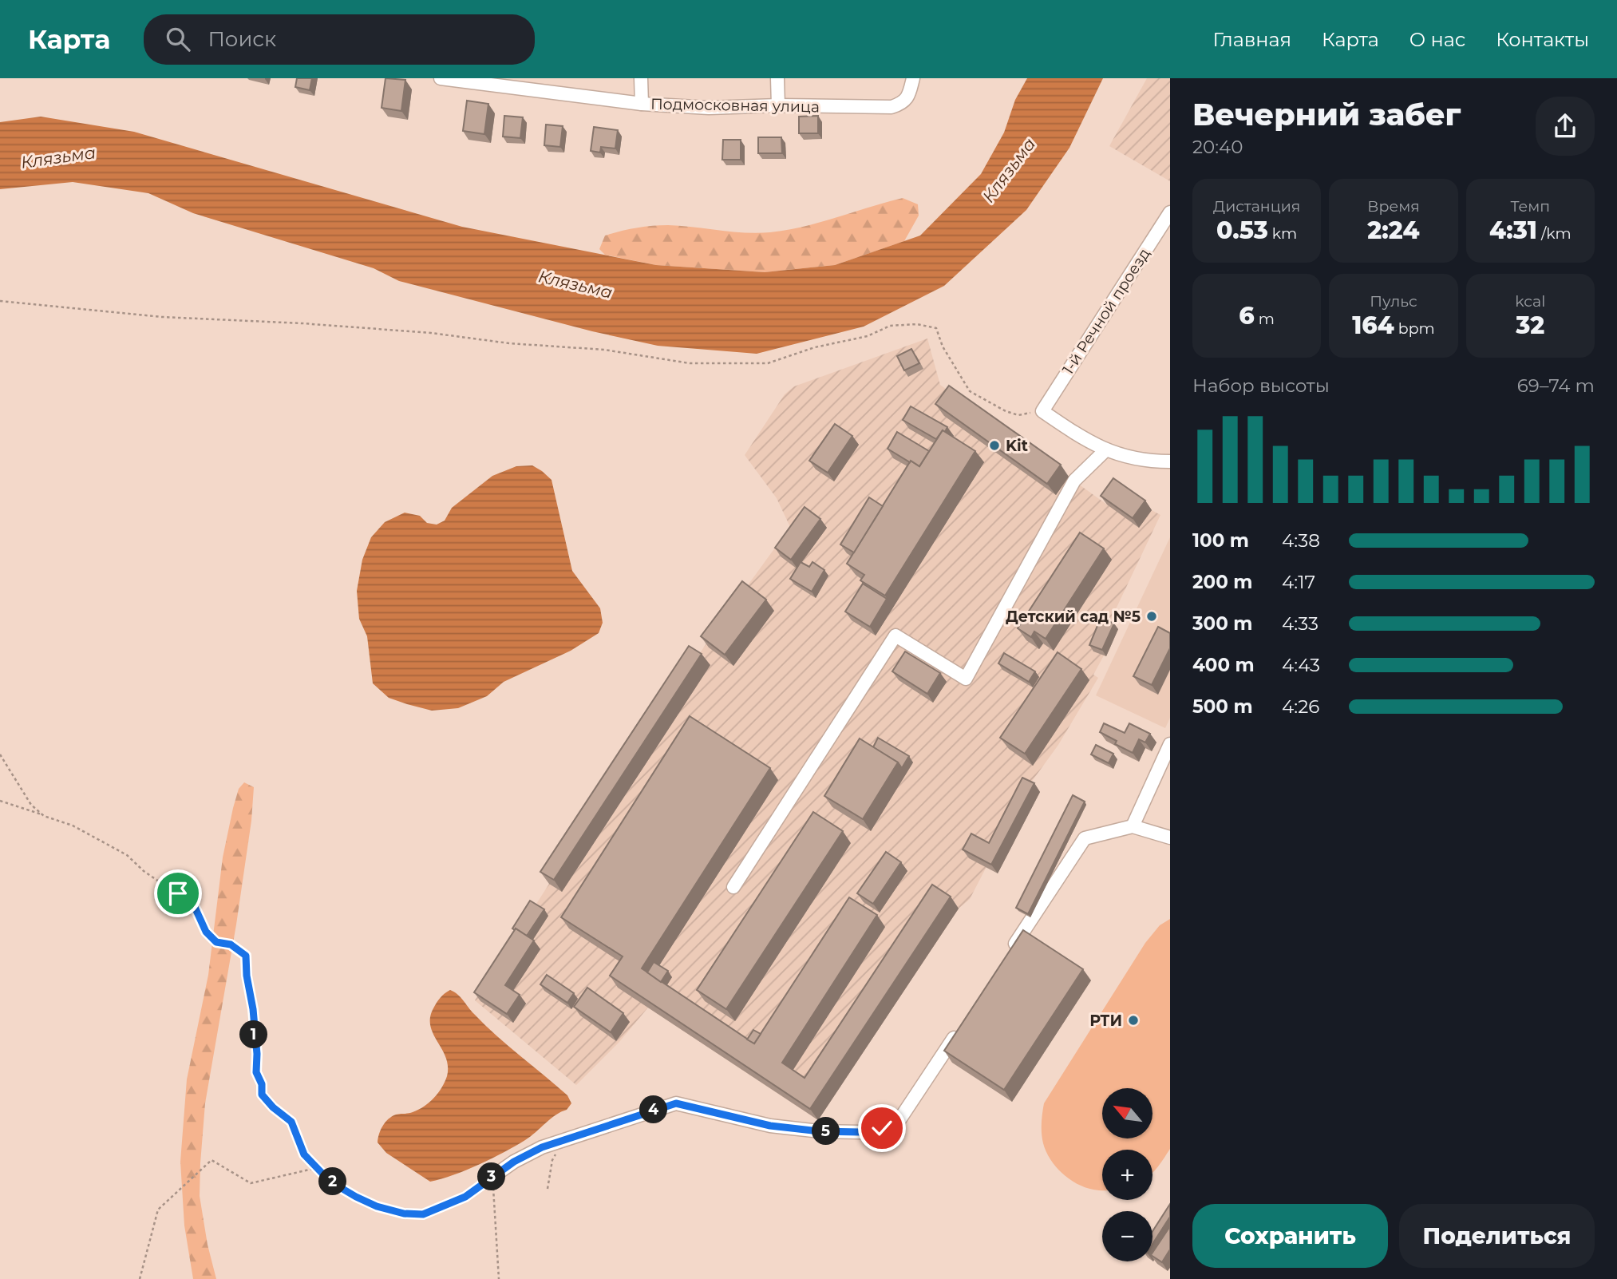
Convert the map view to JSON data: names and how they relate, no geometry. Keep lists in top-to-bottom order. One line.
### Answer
{"streets":{"street":["Подмосковная улица","1-й Речной проезд"]},"water":["Клязьма"],"places":["Kit","Детский сад №5","РТИ"],"north":"top left","page":{"header":"Карта","search":"Поиск","nav":["Главная","Карта","О нас","Контакты"],"heading":["Вечерний забег","20:40"],"stats":[["Дистанция","0.53 km"],["Время","2:24"],["Темп","4:31 /km"],["6 m"],["Пульс","164 bpm"],["kcal","32"]],"chart":["Набор высоты","69–74 m"],"list":[{"name":"100 m","note":"4:38"},{"name":"200 m","note":"4:17"},{"name":"300 m","note":"4:33"},{"name":"400 m","note":"4:43"},{"name":"500 m","note":"4:26"}],"pins":["1","4","5","3","2"],"map_buttons":["+","−"],"buttons":["Сохранить","Поделиться"]}}
